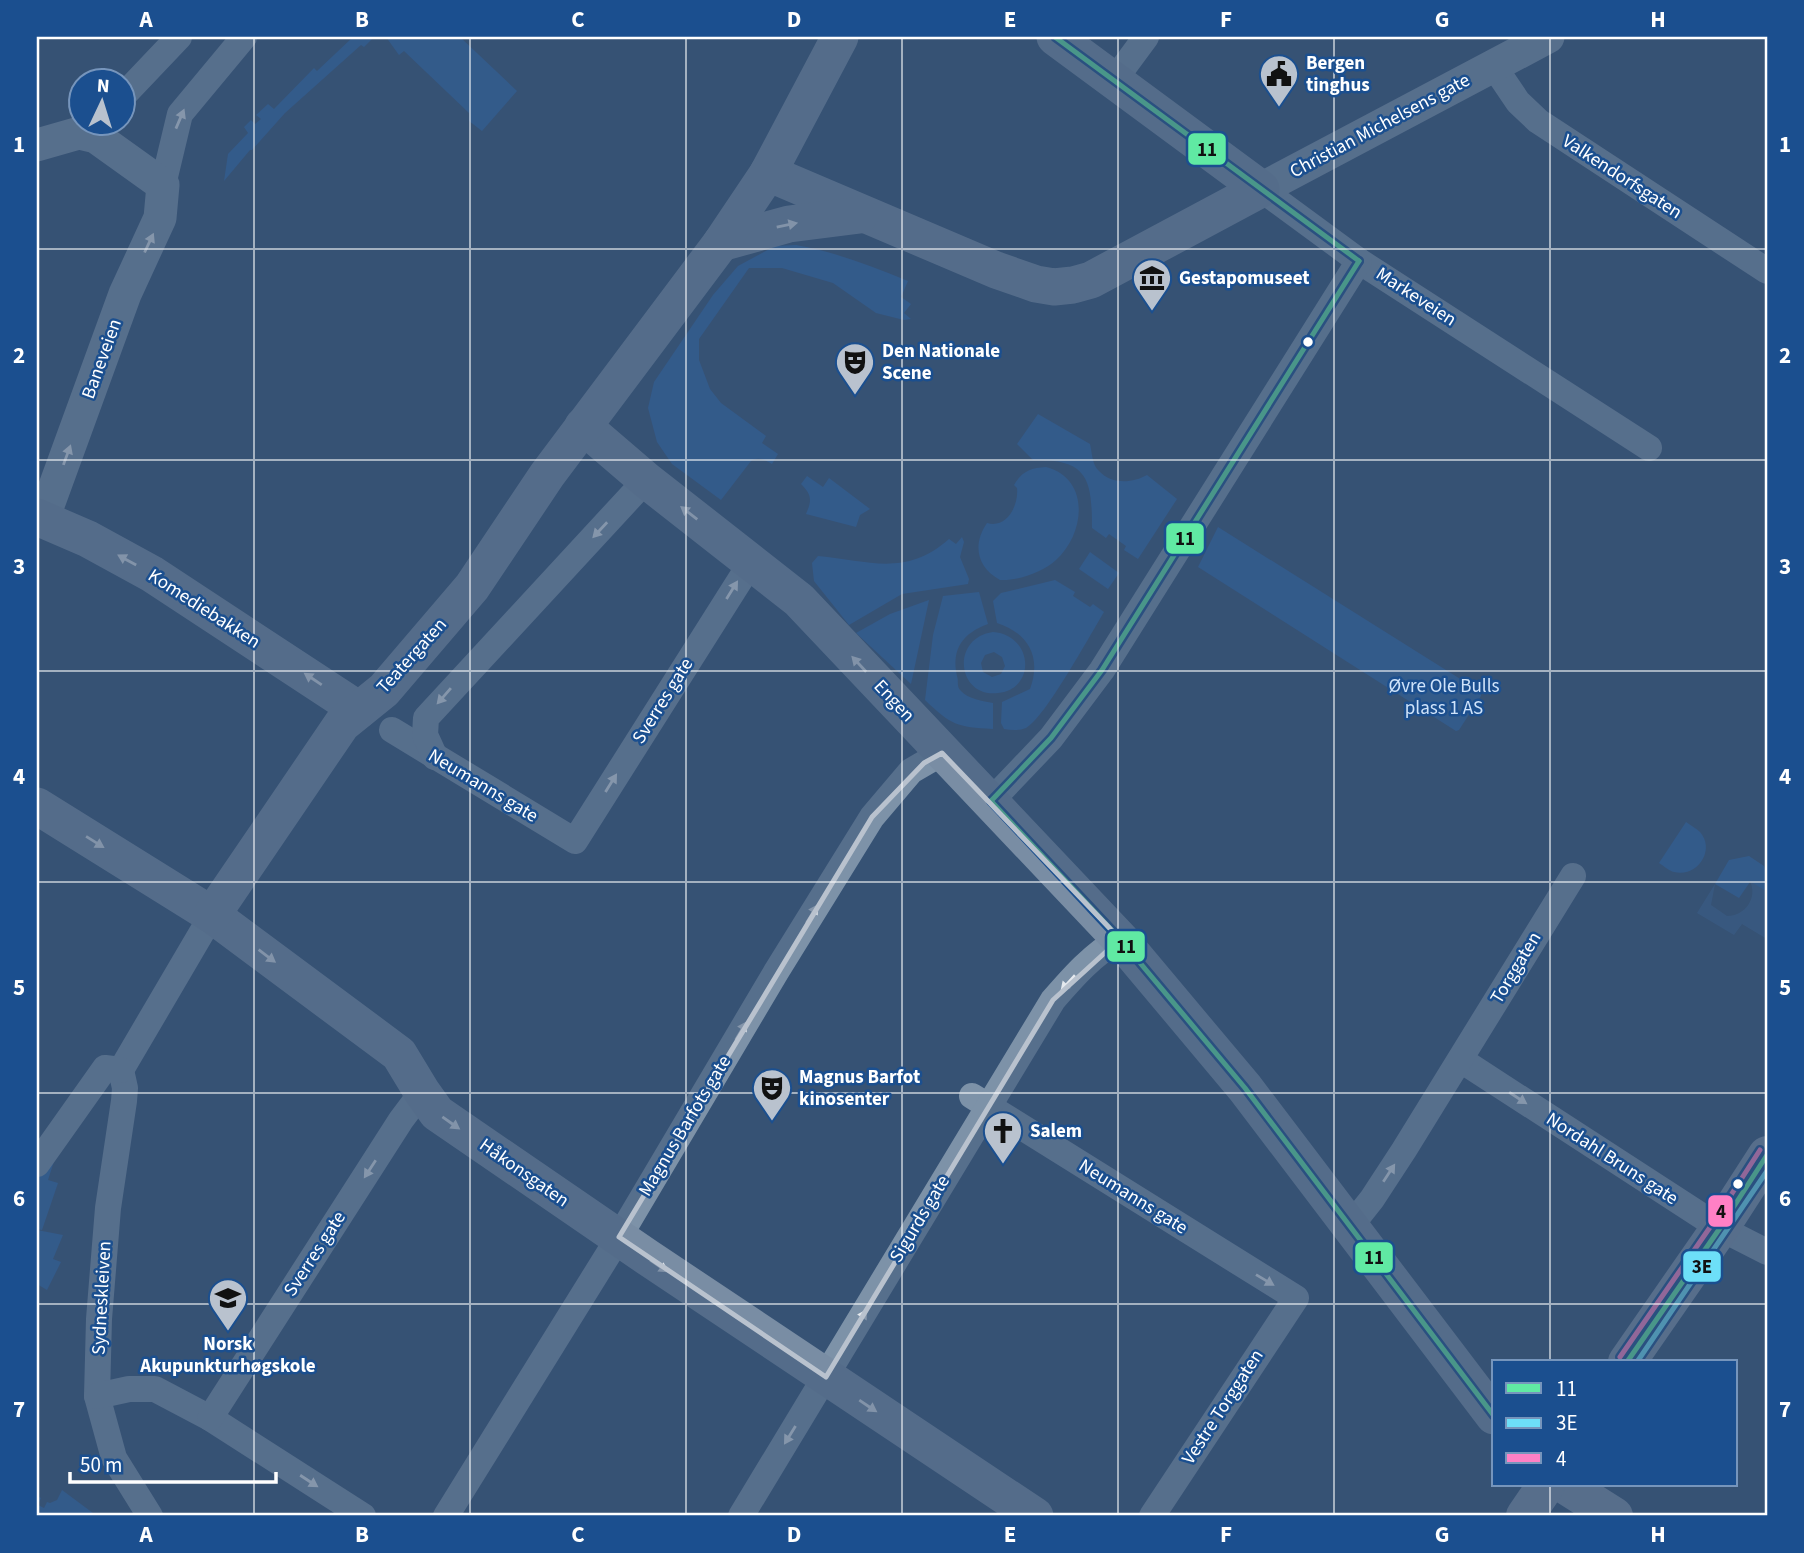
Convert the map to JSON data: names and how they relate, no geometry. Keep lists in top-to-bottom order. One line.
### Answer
{"streets":{"main road":["Christian Michelsens gate","Markeveien","Komediebakken","Teatergaten","Engen","Håkonsgaten"],"street":["Valkendorfsgaten","Baneveien","Sverres gate","Neumanns gate","Torggaten","Magnus Barfots gate","Nordahl Bruns gate","Sigurds gate","Sydneskleiven","Vestre Torggaten"]},"crossings":[["Christian Michelsens gate","Valkendorfsgaten"],["Christian Michelsens gate","Markeveien"],["Christian Michelsens gate","Teatergaten"],["Baneveien","Komediebakken"],["Komediebakken","Teatergaten"],["Teatergaten","Engen"],["Teatergaten","Håkonsgaten"],["Teatergaten","Sydneskleiven"],["Sverres gate","Engen"],["Sverres gate","Neumanns gate"],["Sverres gate","Håkonsgaten"],["Engen","Magnus Barfots gate"],["Engen","Sigurds gate"],["Neumanns gate","Sigurds gate"],["Neumanns gate","Vestre Torggaten"],["Torggaten","Nordahl Bruns gate"],["Magnus Barfots gate","Håkonsgaten"],["Håkonsgaten","Sigurds gate"]],"one_way":["Baneveien","Komediebakken","Neumanns gate","Magnus Barfots gate","Nordahl Bruns gate","Håkonsgaten"],"parks":["Øvre Ole Bulls plass 1 AS"],"places":{"public building":["Bergen tinghus"],"museum":["Gestapomuseet"],"theatre":["Den Nationale Scene","Magnus Barfot kinosenter"],"church":["Salem"],"school or university":["Norsk Akupunkturhøgskole"]},"lines":["transit line 11","transit line 4","transit line 3E"],"legend":["11","3E","4"],"scale_bar":"50 m","north":"top","grid":{"columns":["A","B","C","D","E","F","G","H"],"rows":["1","2","3","4","5","6","7"]}}
